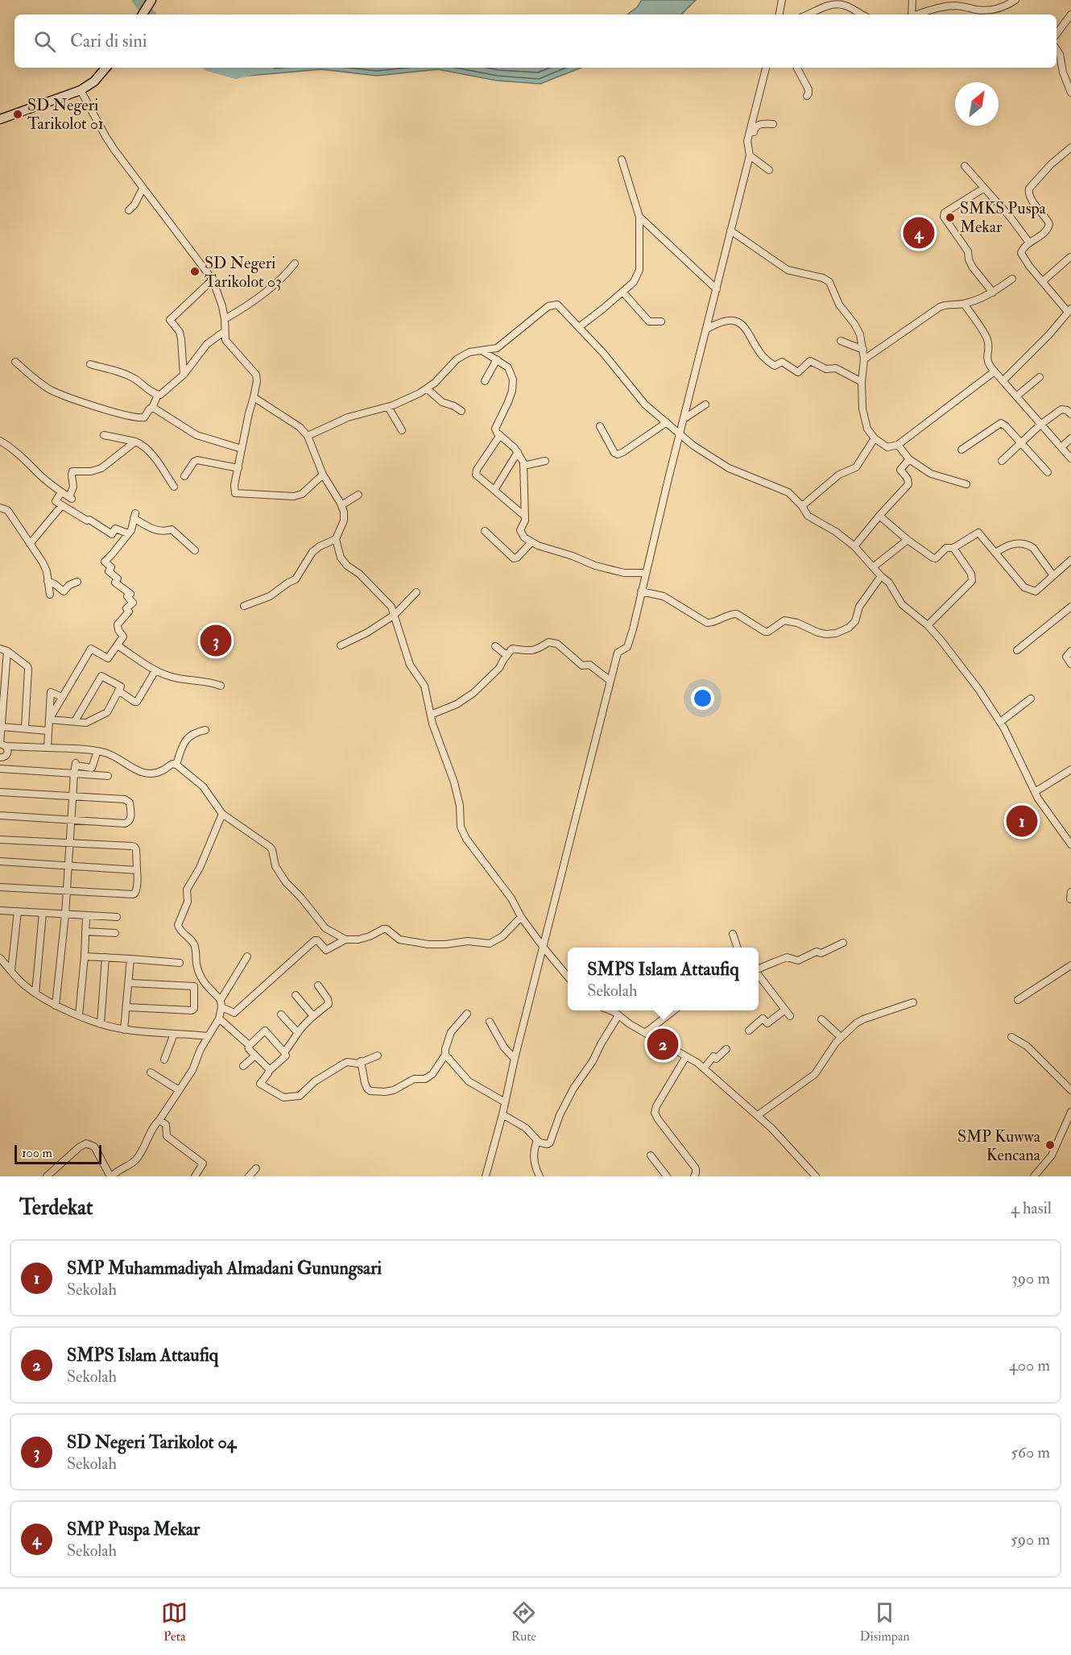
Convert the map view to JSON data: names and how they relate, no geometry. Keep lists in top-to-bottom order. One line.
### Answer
{"places":["SD Negeri Tarikolot 01","SMKS Puspa Mekar","SD Negeri Tarikolot 03","SMP Kuwwa Kencana"],"scale_bar":"100 m","north":"top right","page":{"search":"Cari di sini","pins":["4","3","1","2"],"popup":["SMPS Islam Attaufiq","Sekolah"],"scale":"100 m","heading":["Terdekat","4 hasil"],"list":[{"mark":"1","name":"SMP Muhammadiyah Almadani Gunungsari","note":"Sekolah","value":"390 m"},{"mark":"2","name":"SMPS Islam Attaufiq","note":"Sekolah","value":"400 m"},{"mark":"3","name":"SD Negeri Tarikolot 04","note":"Sekolah","value":"560 m"},{"mark":"4","name":"SMP Puspa Mekar","note":"Sekolah","value":"590 m"}],"nav":["Peta","Rute","Disimpan"]}}
